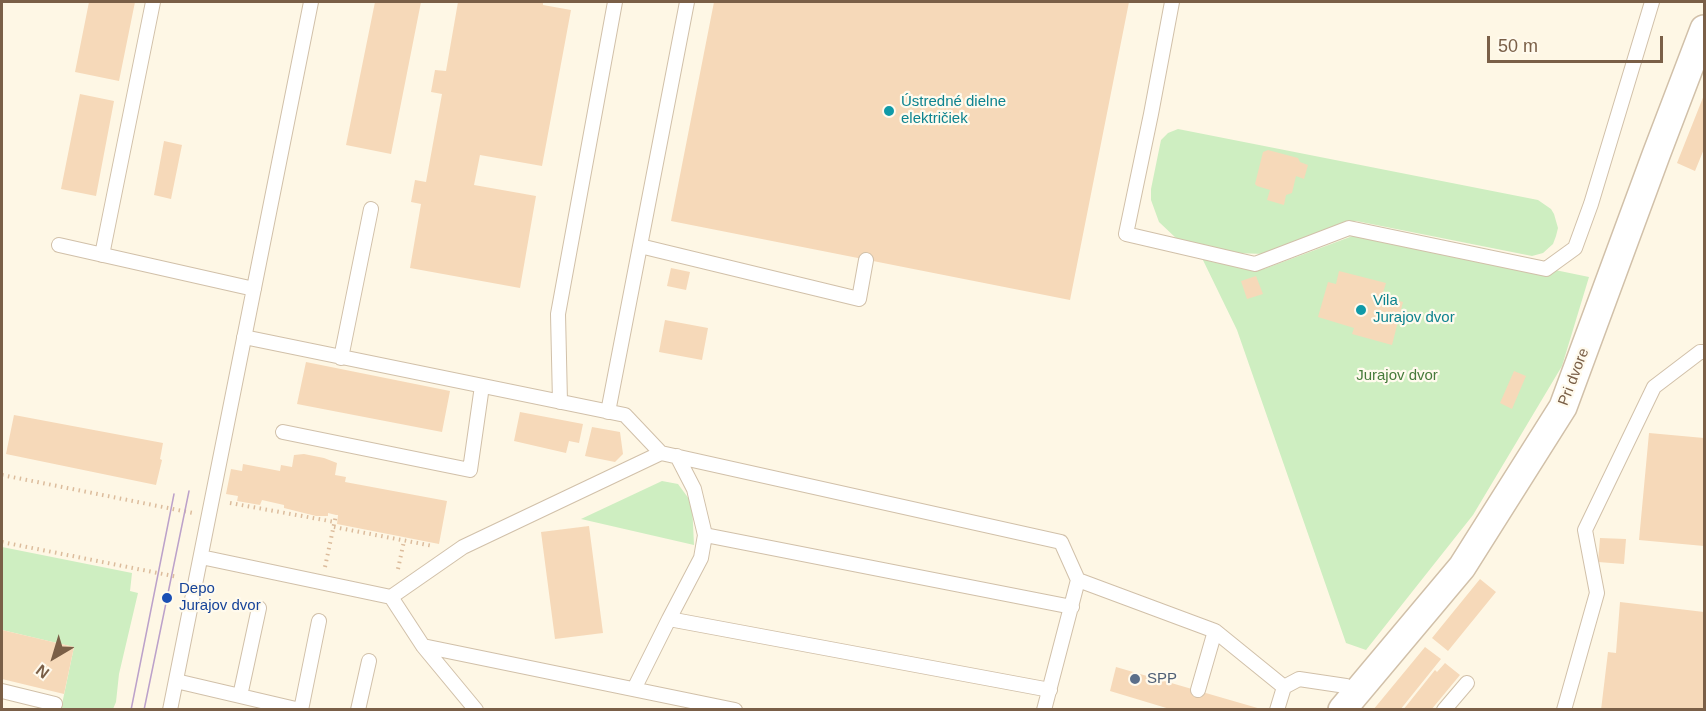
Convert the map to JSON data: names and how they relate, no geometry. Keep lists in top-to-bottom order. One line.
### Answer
{"streets":{"street":["Pri dvore"]},"parks":["Jurajov dvor"],"places":["Ústredné dielne električiek","Vila Jurajov dvor","Depo Jurajov dvor","SPP"],"scale_bar":"50 m","north":"bottom left"}
